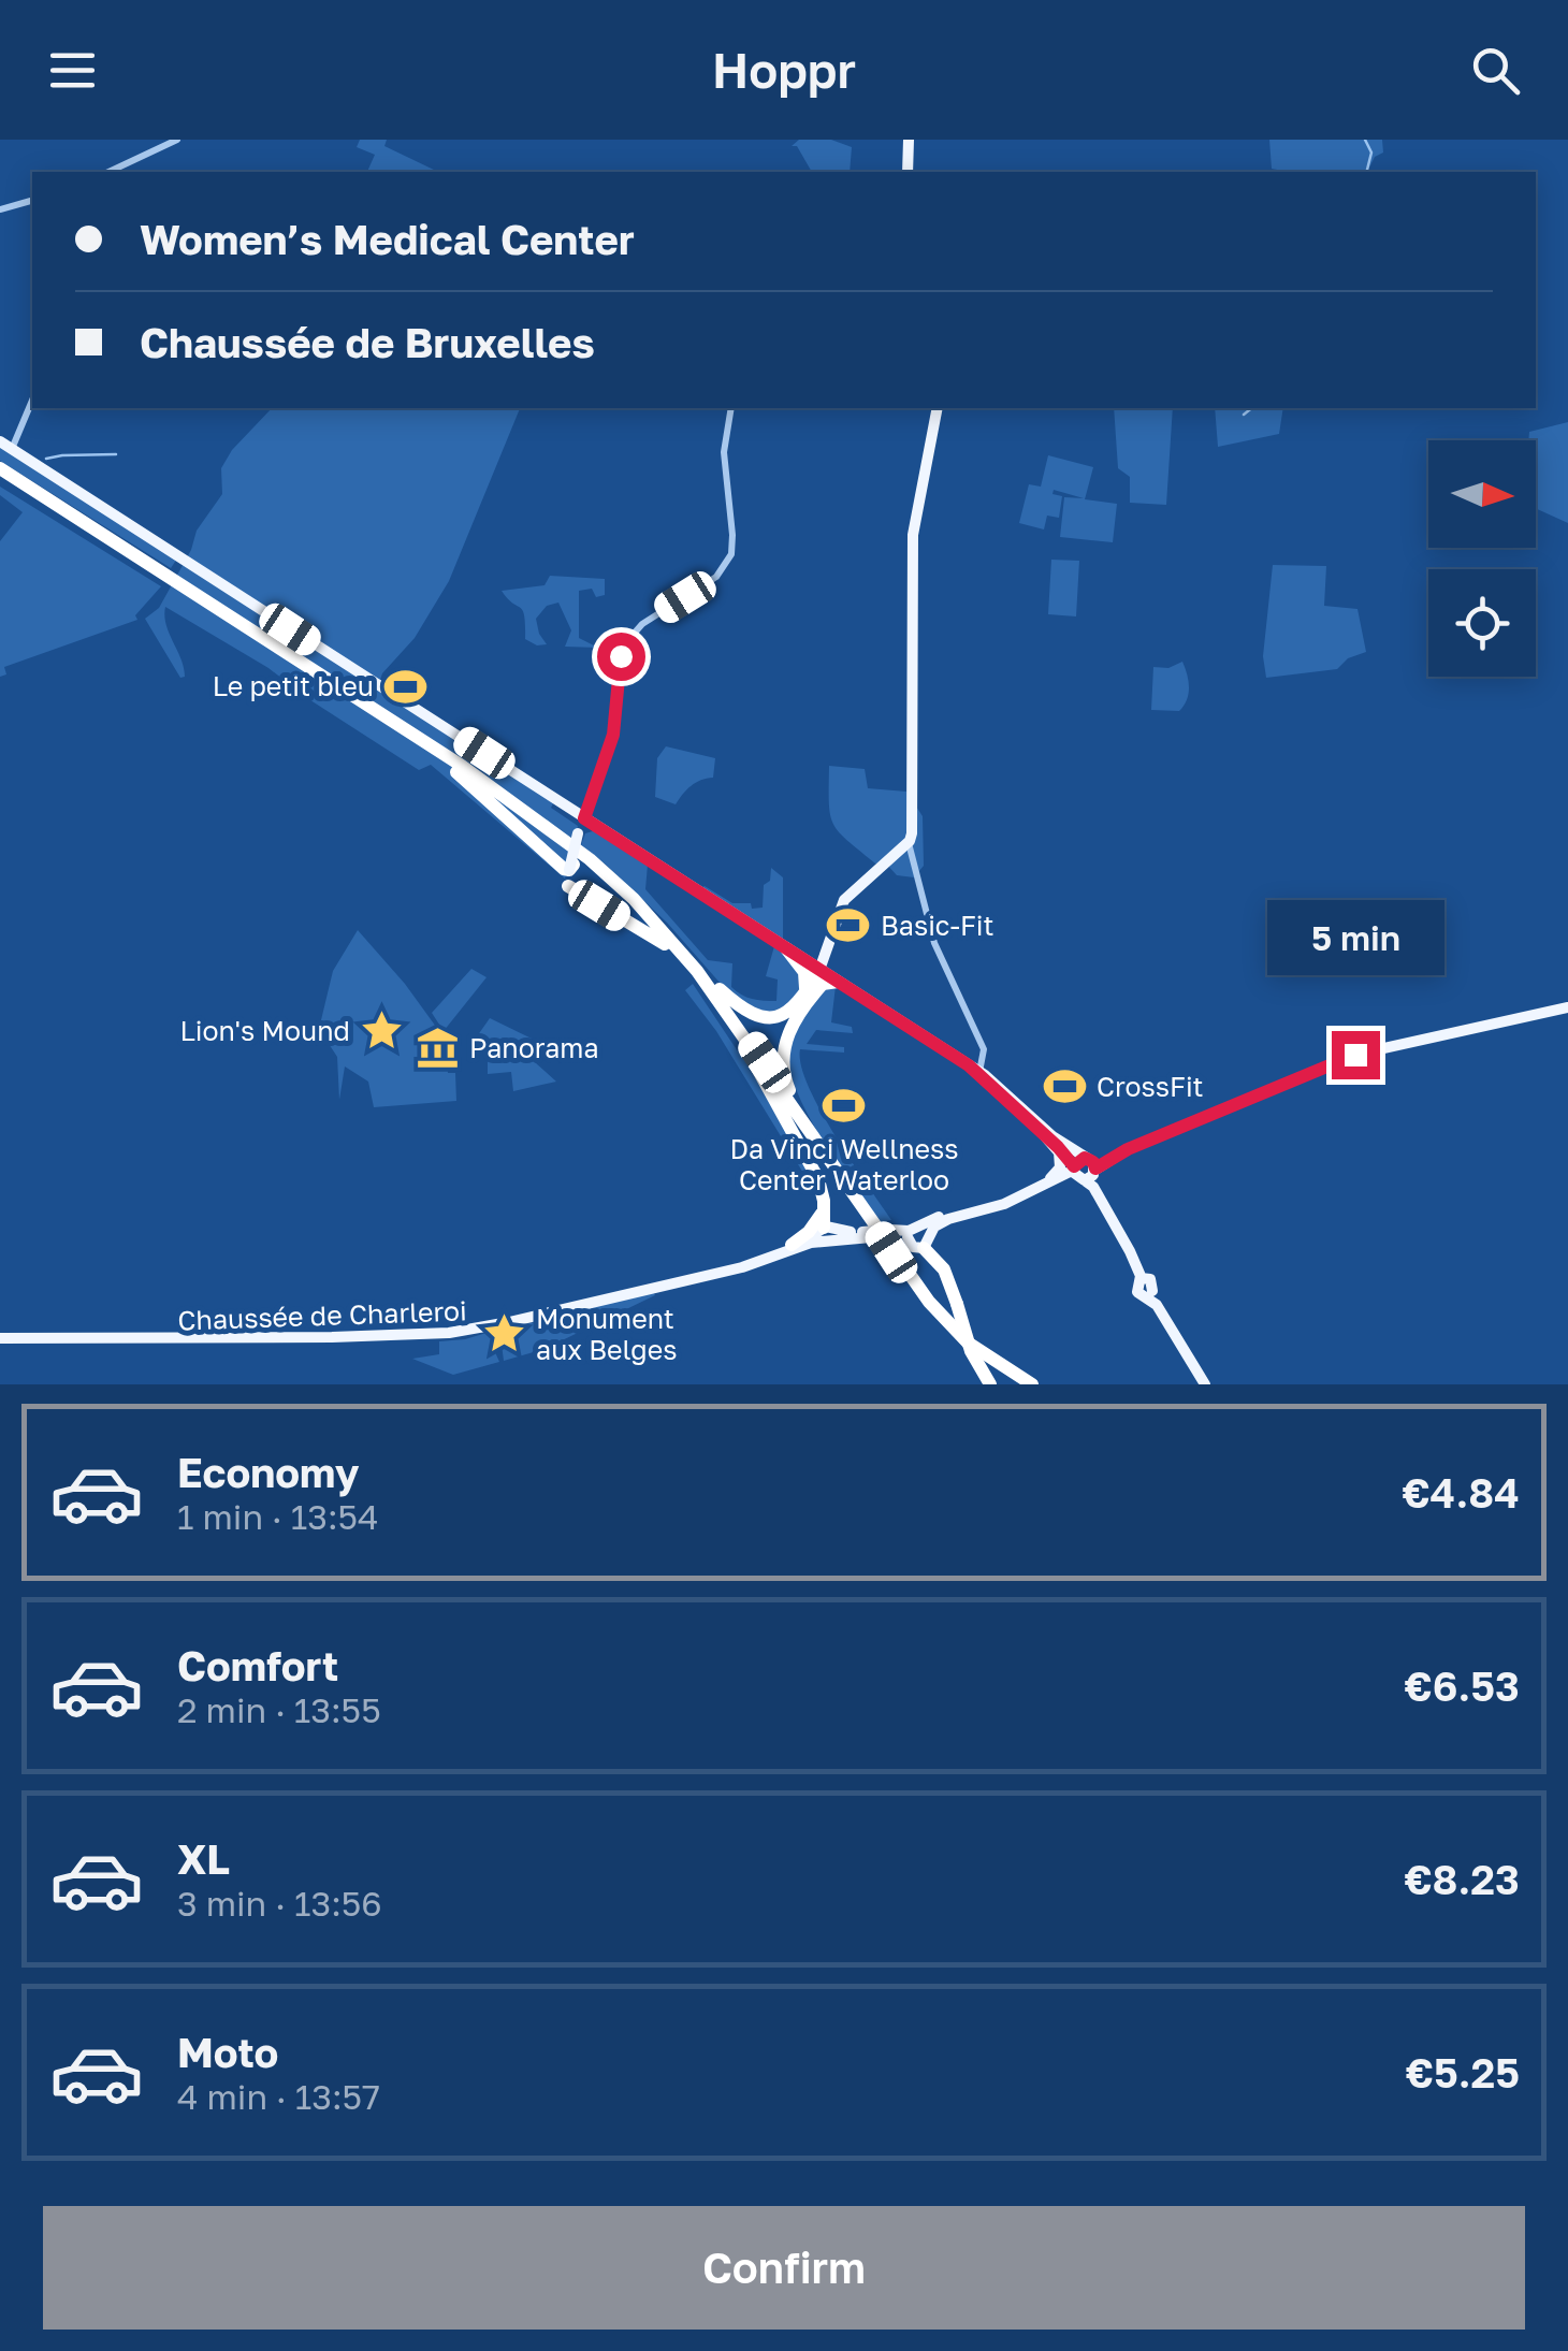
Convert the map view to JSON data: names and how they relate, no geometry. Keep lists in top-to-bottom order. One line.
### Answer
{"streets":{"main road":["Chaussée de Charleroi"]},"places":{"sports":["Le petit bleu","Basic-Fit","CrossFit","Da Vinci Wellness Center Waterloo"],"place":["Lion's Mound","Monument aux Belges"],"museum":["Panorama"]},"north":"right","page":{"header":"Hoppr","banner":["Women’s Medical Center","Chaussée de Bruxelles"],"bubble":"5 min","list":[{"name":"Economy","note":"1 min · 13:54","value":"€4.84"},{"name":"Comfort","note":"2 min · 13:55","value":"€6.53"},{"name":"XL","note":"3 min · 13:56","value":"€8.23"},{"name":"Moto","note":"4 min · 13:57","value":"€5.25"}],"buttons":"Confirm"}}
